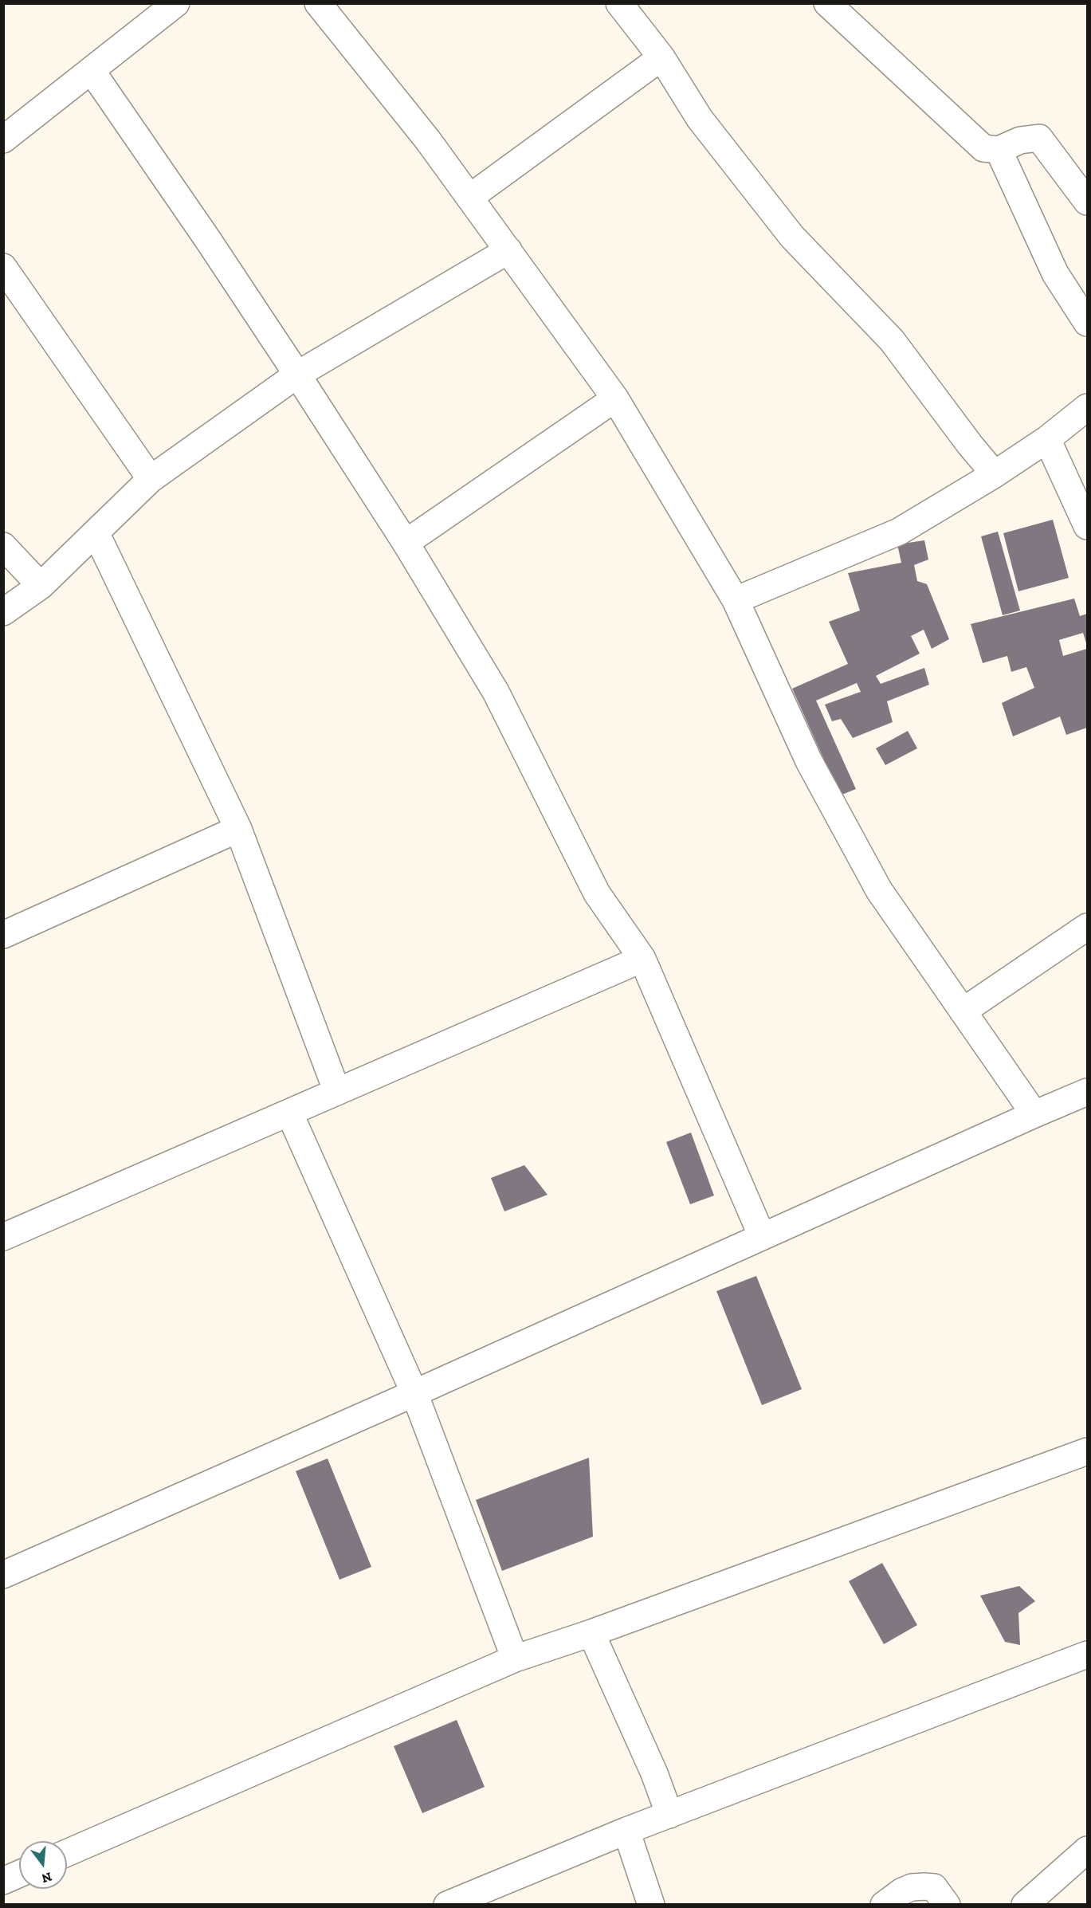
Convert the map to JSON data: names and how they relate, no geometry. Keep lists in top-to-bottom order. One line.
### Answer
{"north":"bottom"}
